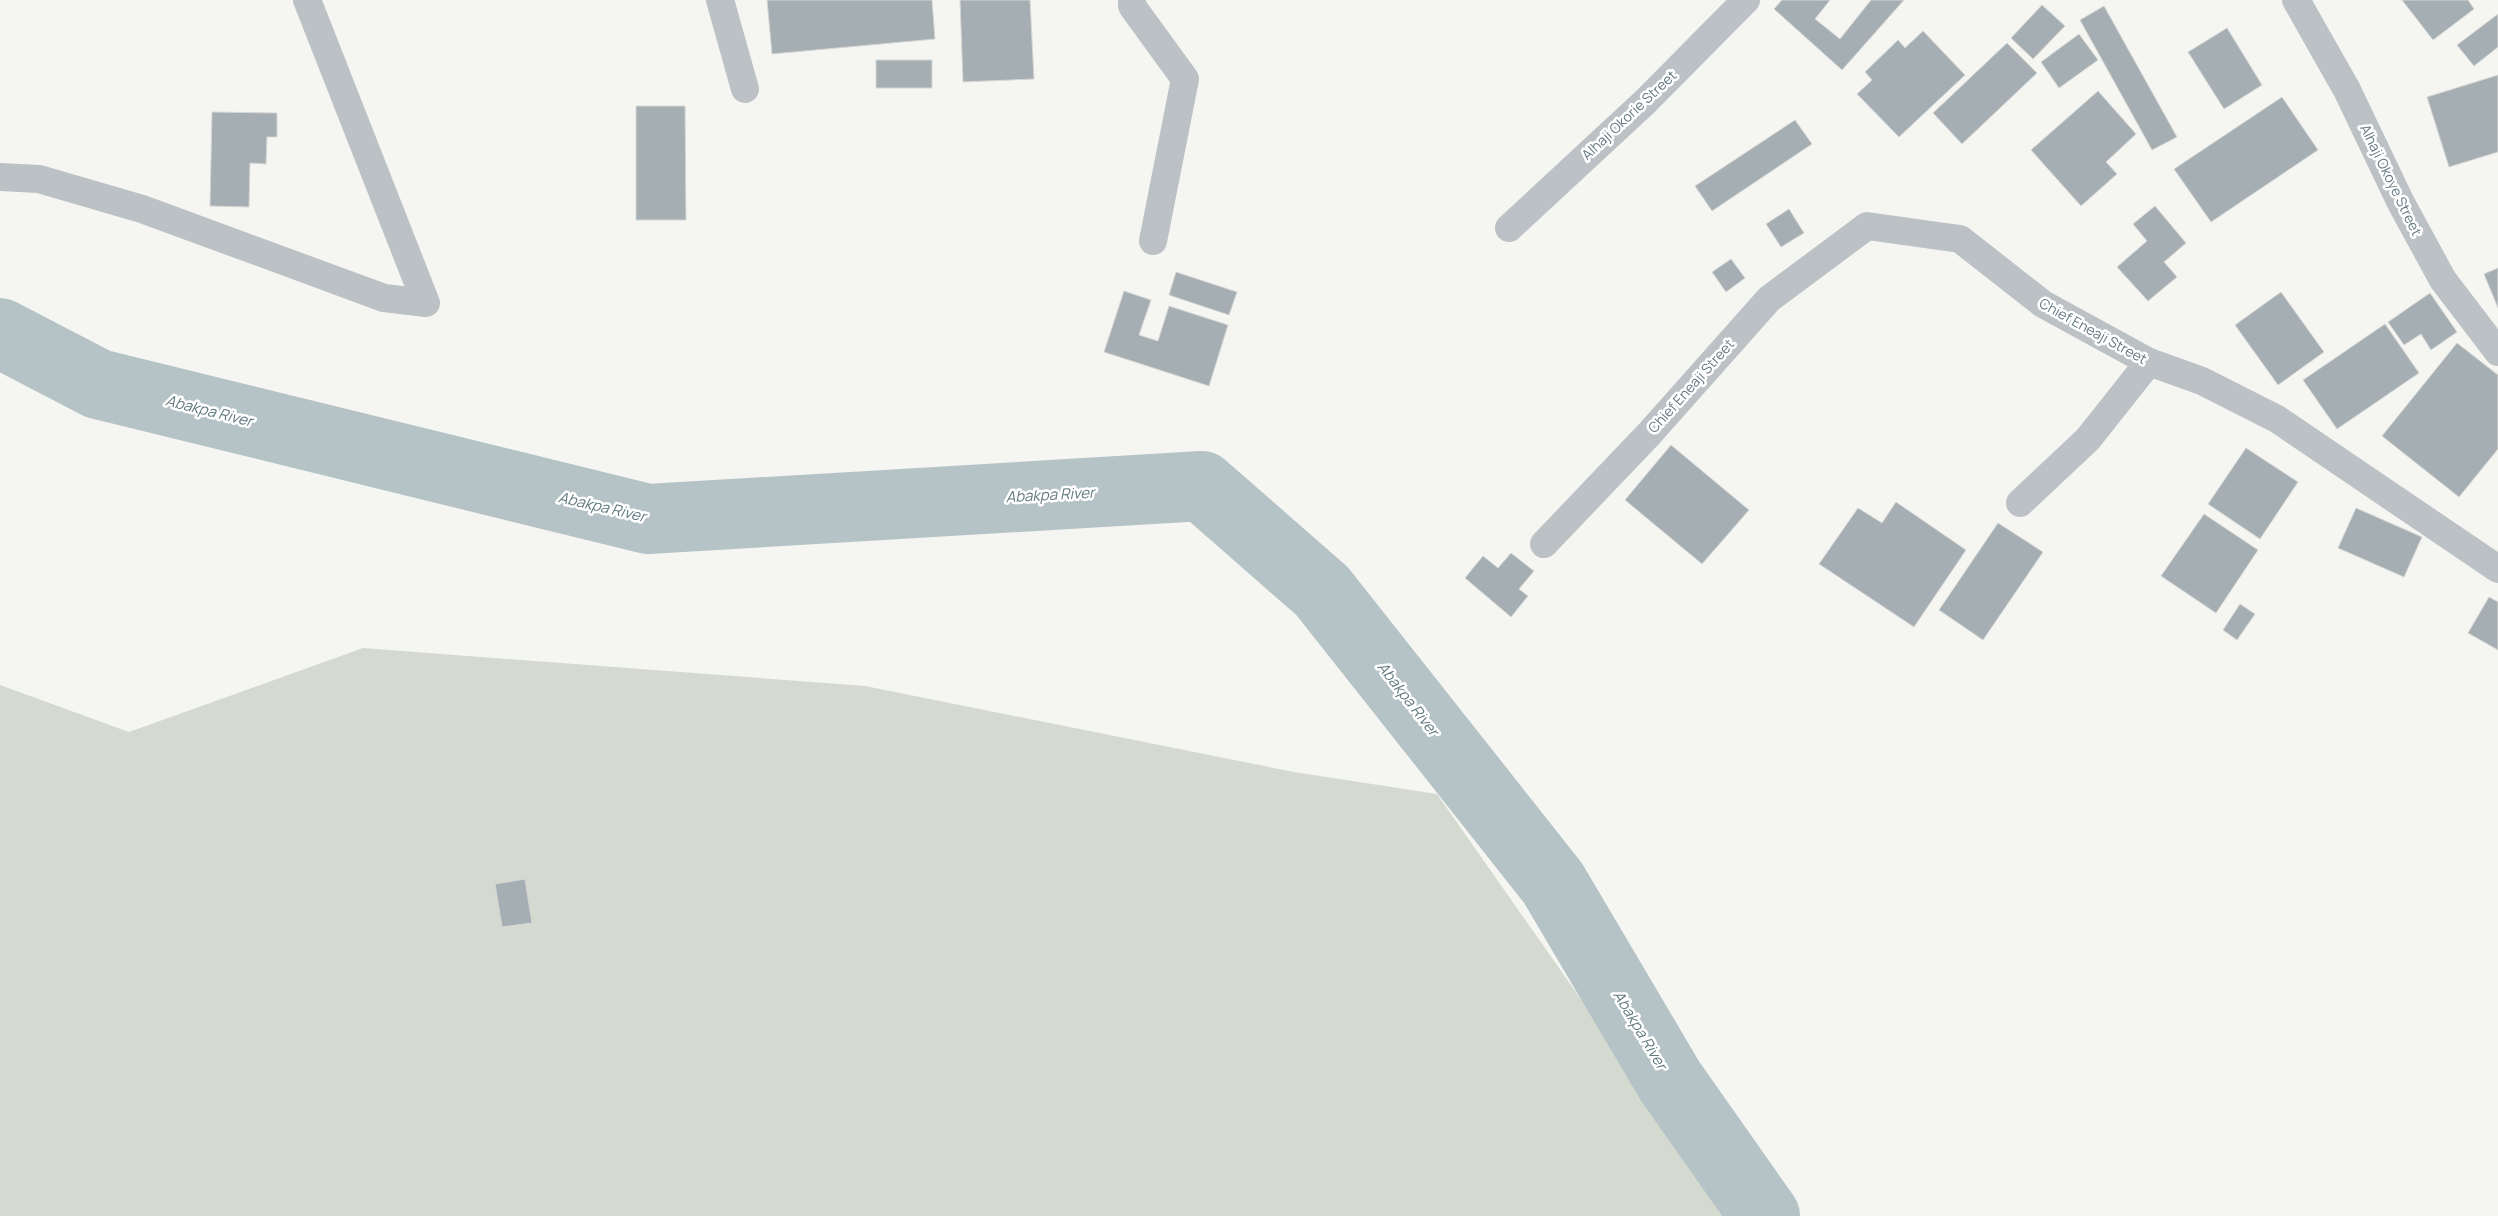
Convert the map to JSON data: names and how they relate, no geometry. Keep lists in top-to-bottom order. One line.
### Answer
{"streets":{"street":["Alhaji Okorie Street","Alhaji Okoye Street","Chief Eneaji Street"]},"water":["Abakpa River"]}
